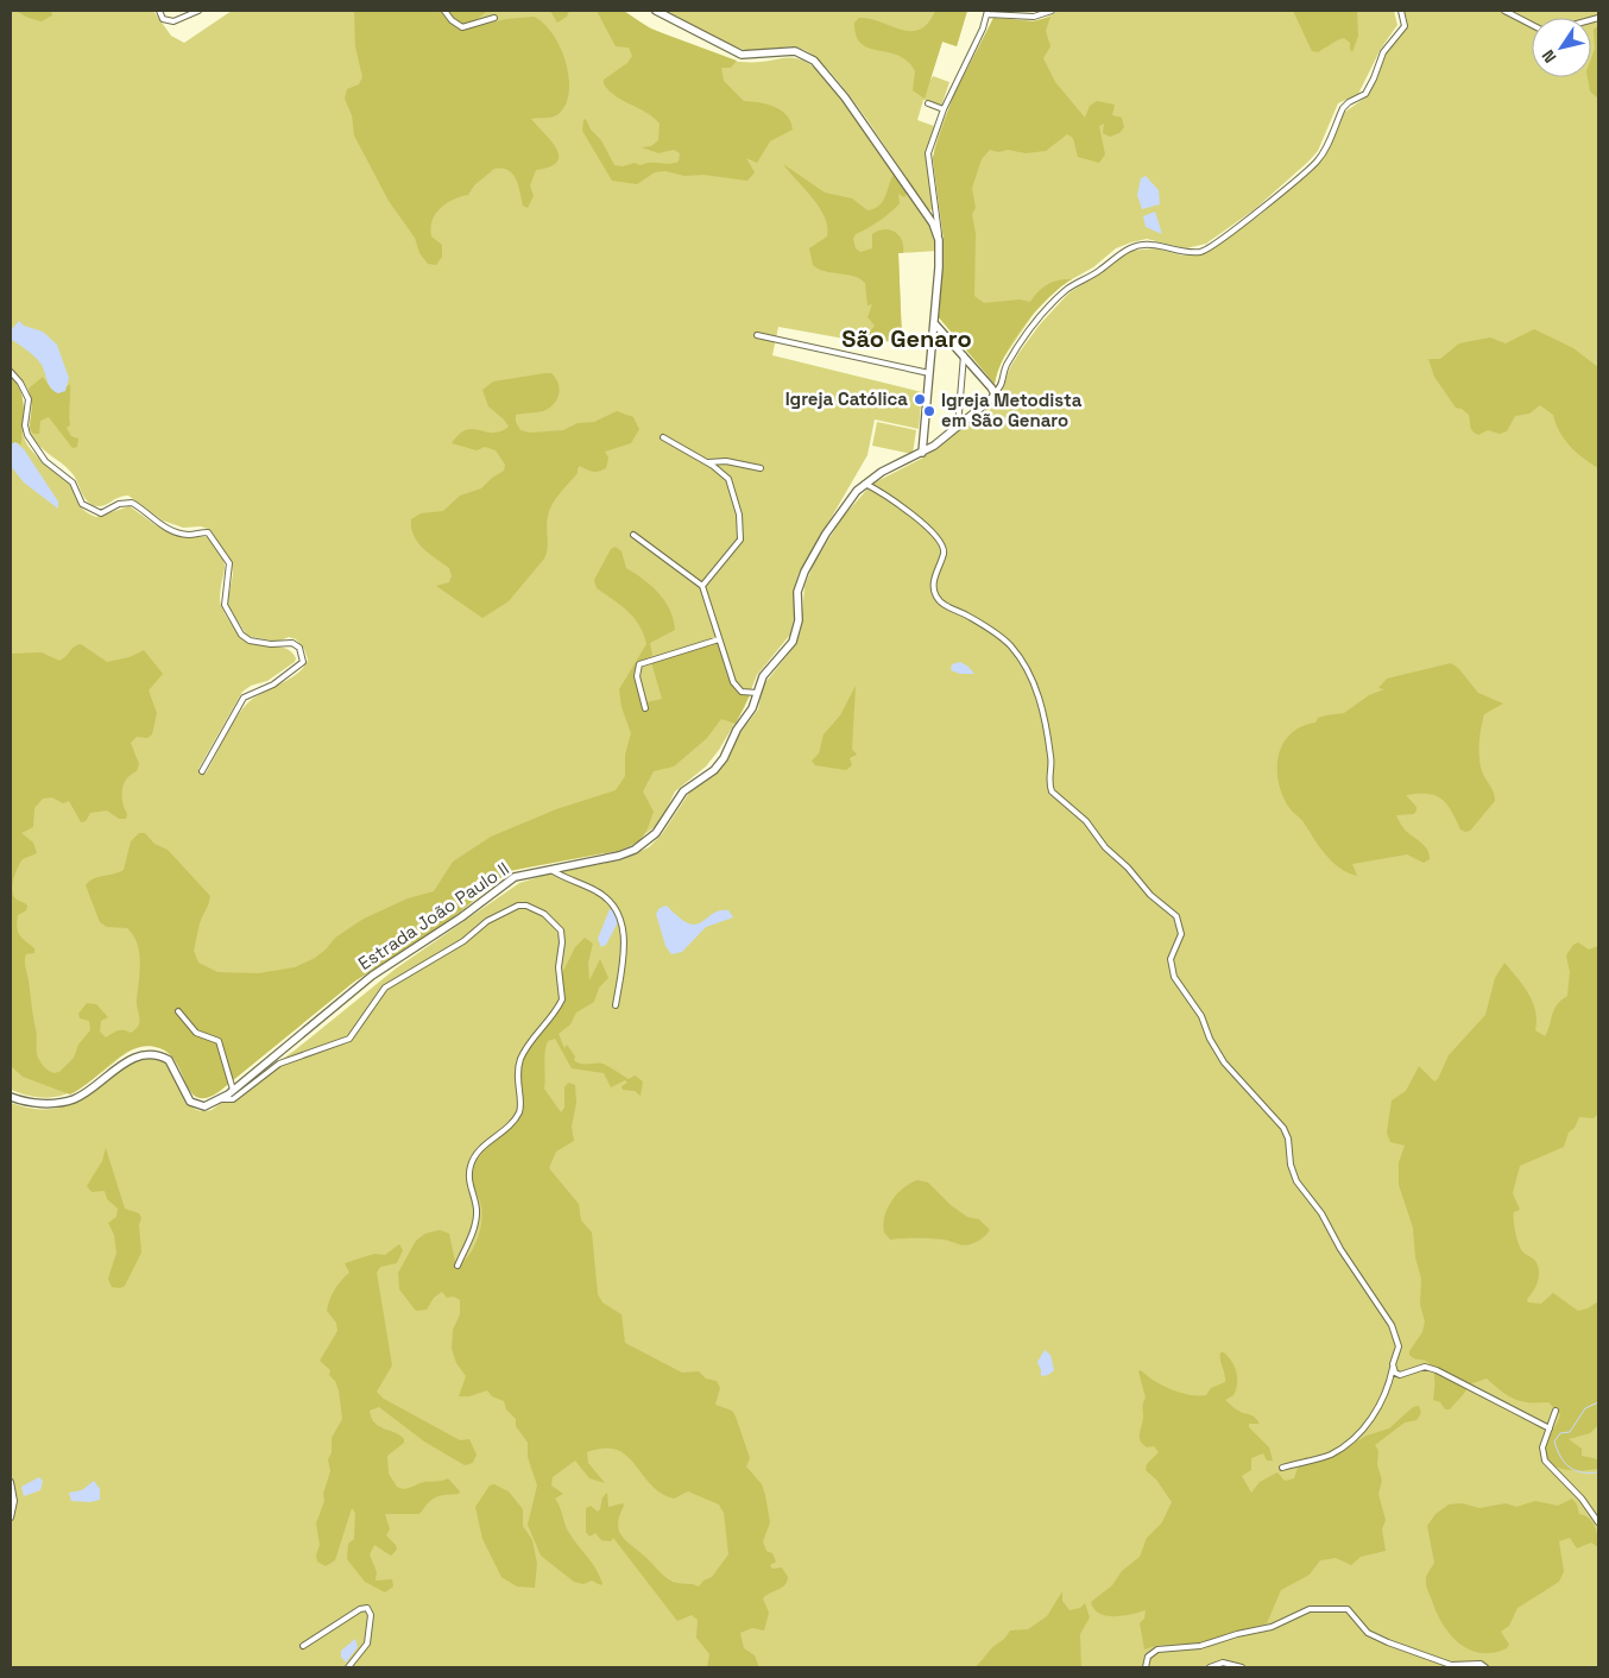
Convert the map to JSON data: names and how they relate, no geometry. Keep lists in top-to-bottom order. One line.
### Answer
{"streets":{"street":["Estrada João Paulo II"]},"districts":["São Genaro"],"places":["Igreja Católica","Igreja Metodista em São Genaro"],"north":"bottom left"}
